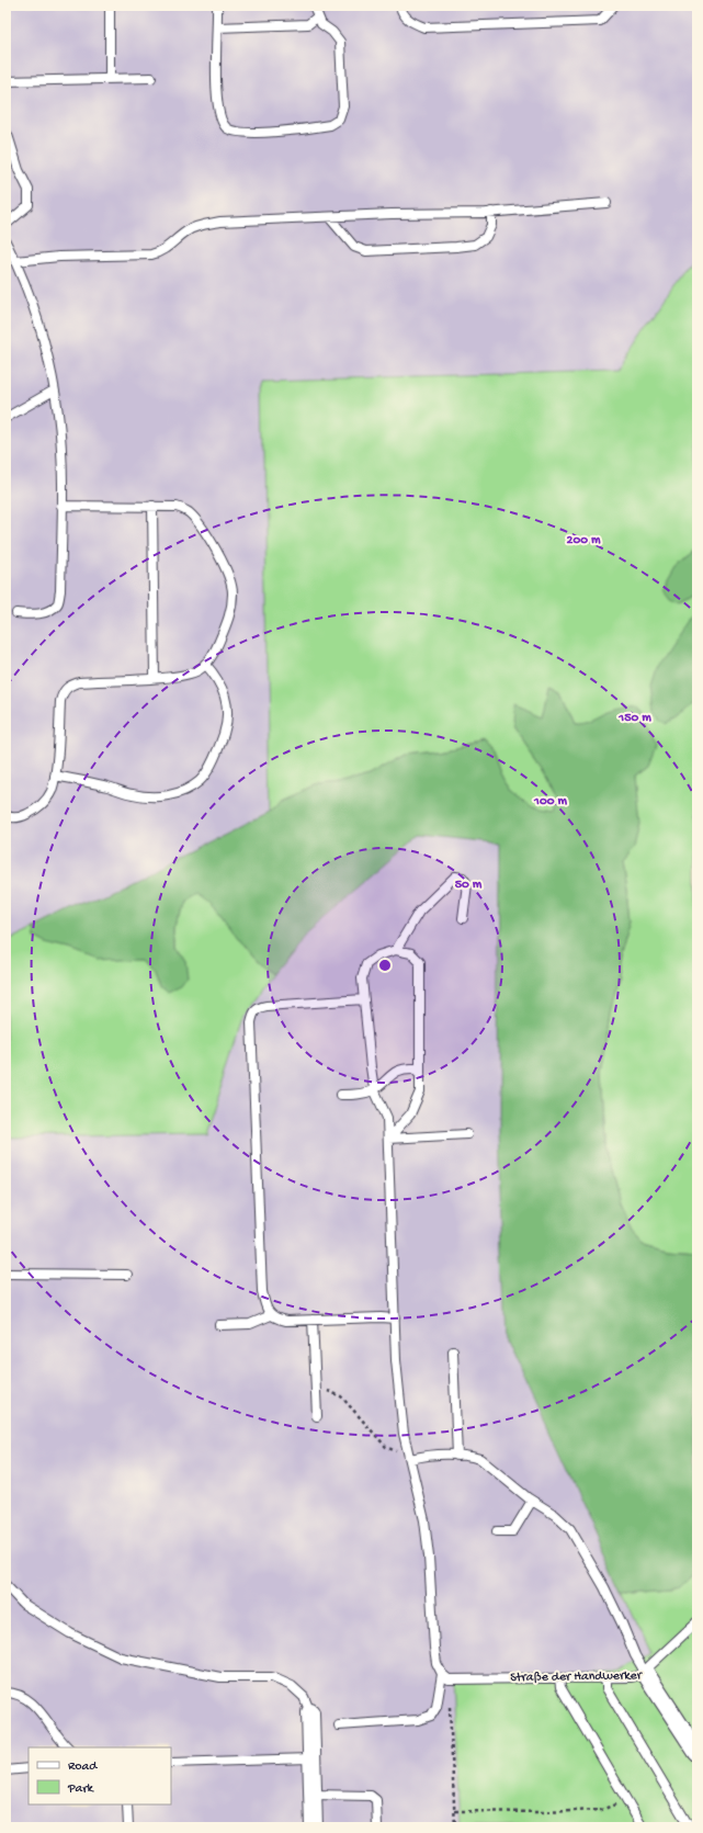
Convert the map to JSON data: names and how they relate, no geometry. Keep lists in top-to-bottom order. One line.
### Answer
{"streets":{"street":["Straße der Handwerker"]},"legend":["Road","Park"],"rings":["200 m","150 m","100 m","50 m"]}
